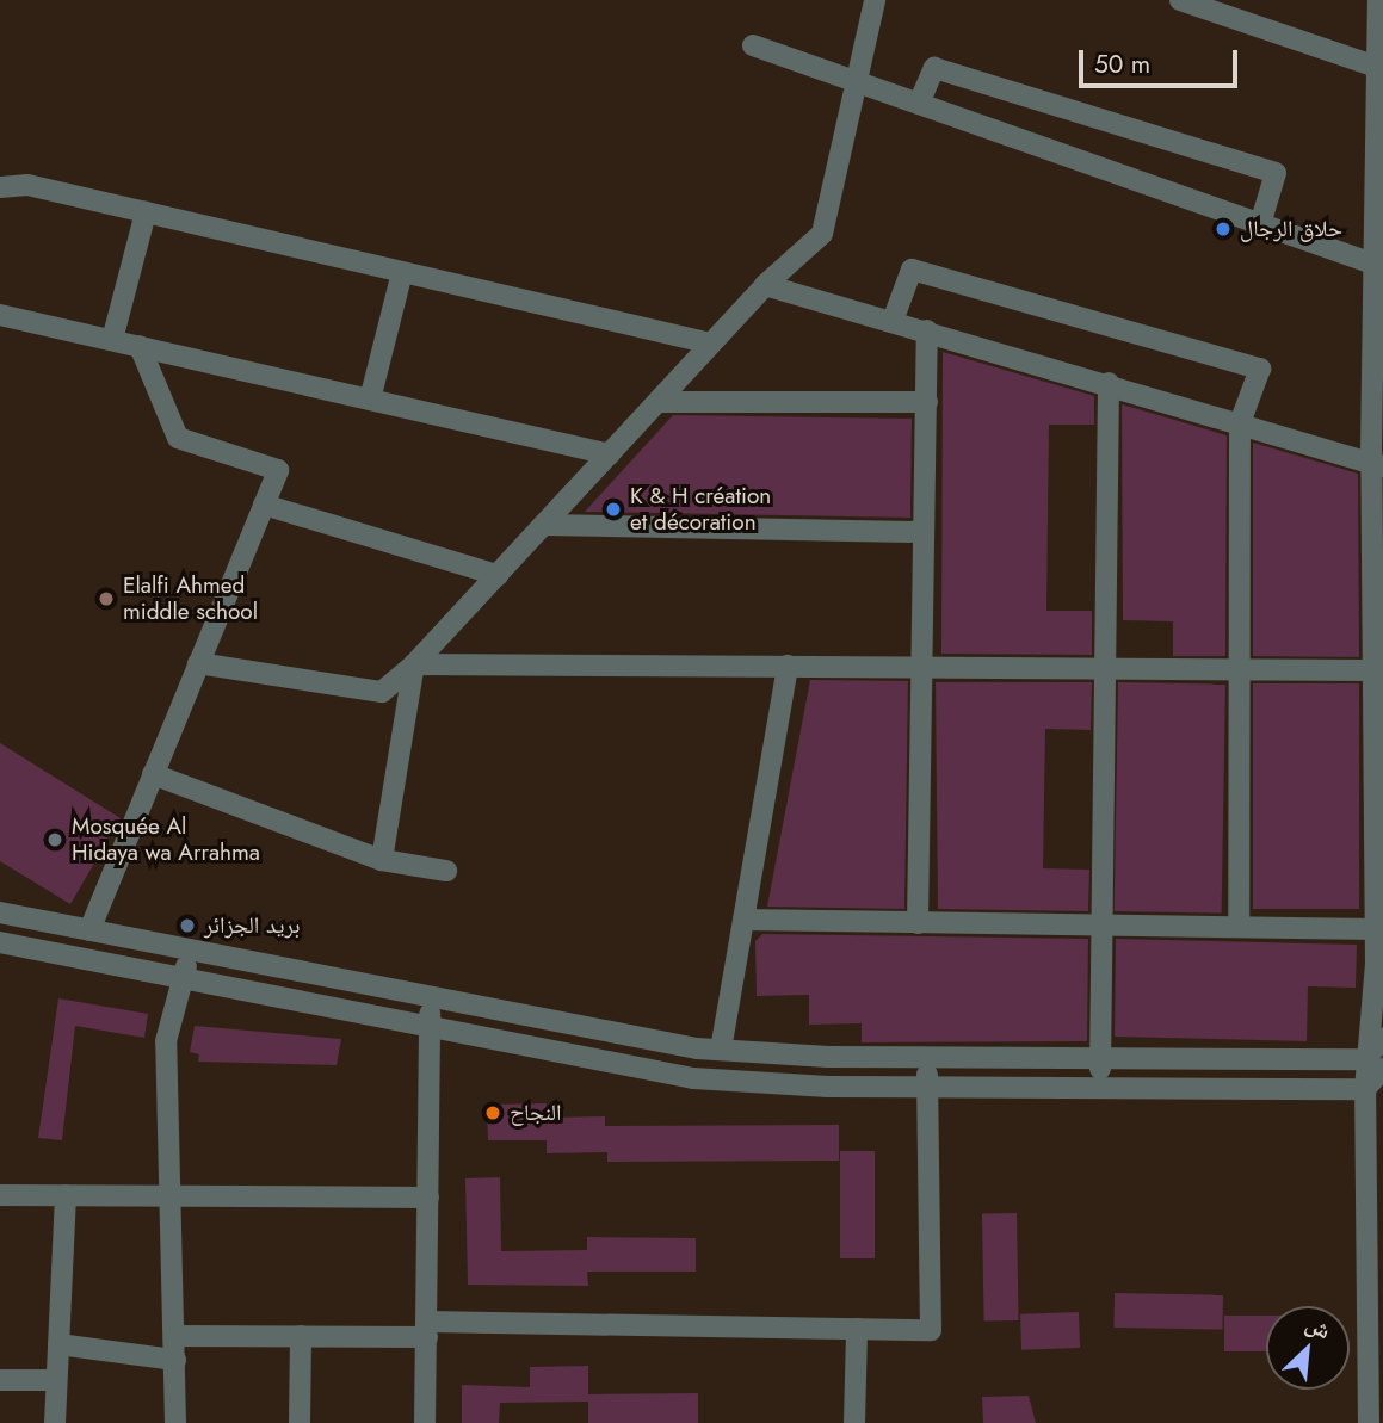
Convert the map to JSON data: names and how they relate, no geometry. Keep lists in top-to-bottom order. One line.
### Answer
{"places":["حلاق الرجال","K & H création et décoration","Elalfi Ahmed middle school","Mosquée Al Hidaya wa Arrahma","بريد الجزائر","النجاح"],"scale_bar":"50 m","north":"top right"}
